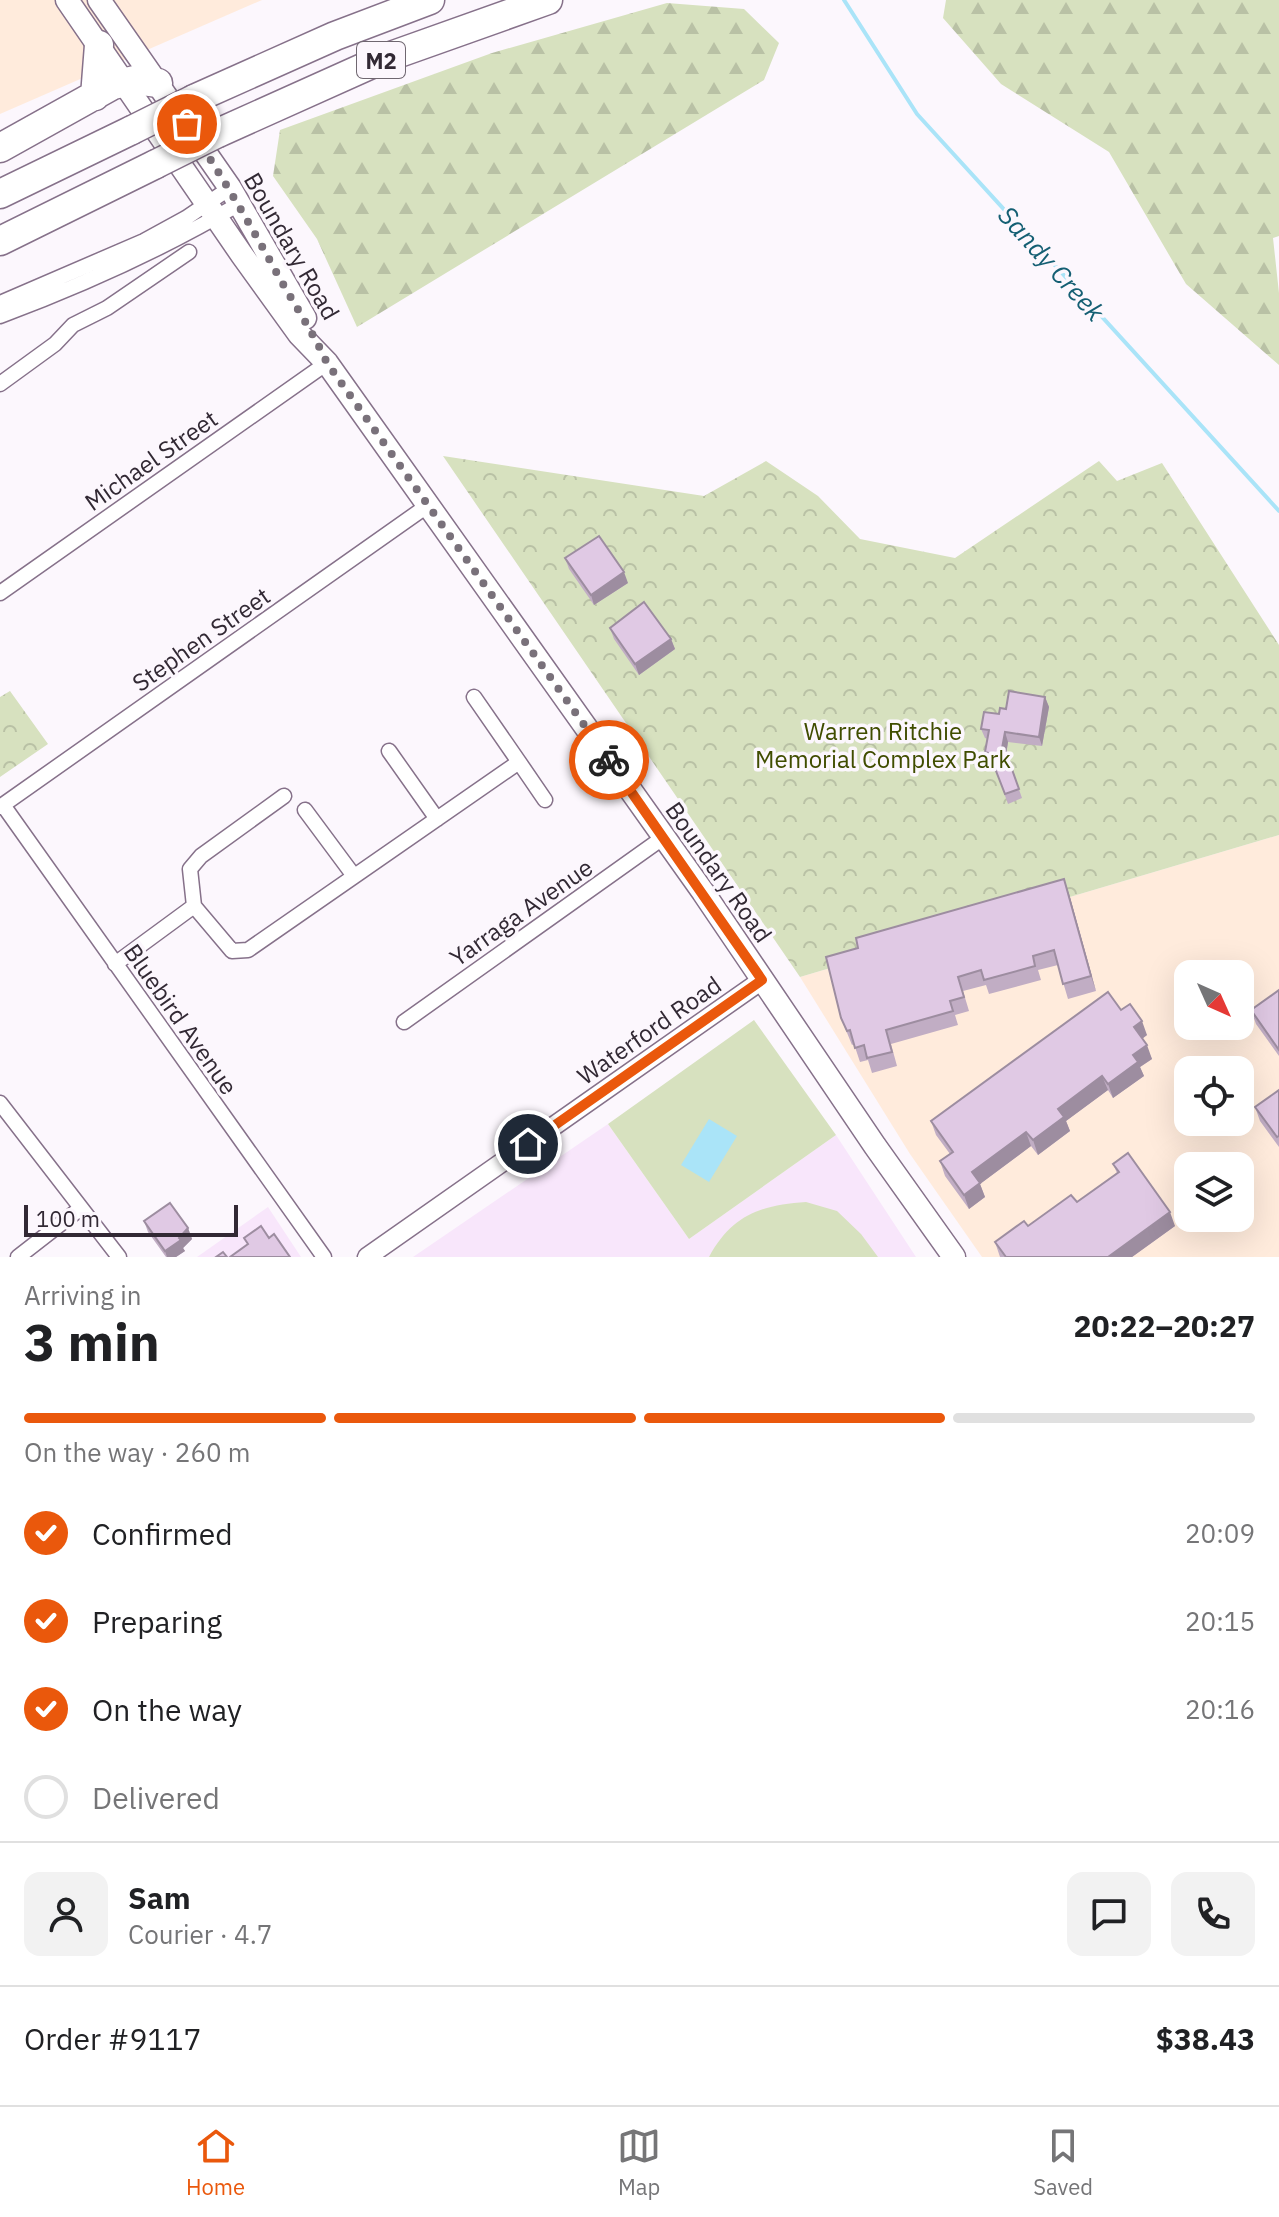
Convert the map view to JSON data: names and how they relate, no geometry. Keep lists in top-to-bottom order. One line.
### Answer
{"streets":{"highway":["M2"],"main road":["Boundary Road"],"street":["Michael Street","Stephen Street","Yarraga Avenue","Bluebird Avenue","Waterford Road"]},"crossings":[["Boundary Road","Michael Street"],["Boundary Road","Stephen Street"],["Boundary Road","Yarraga Avenue"],["Boundary Road","Waterford Road"],["Stephen Street","Bluebird Avenue"]],"water":["Sandy Creek"],"parks":["Warren Ritchie Memorial Complex Park"],"scale_bar":"100 m","north":"bottom right","page":{"scale":"100 m","heading":["3 min","Arriving in","20:22–20:27"],"panel":["Sam","Courier · 4.7","Order #9117","$38.43"],"bar":"On the way · 260 m","list":[["Confirmed","20:09"],["Preparing","20:15"],["On the way","20:16"],"Delivered"],"tabs":["Home","Map","Saved"]}}
